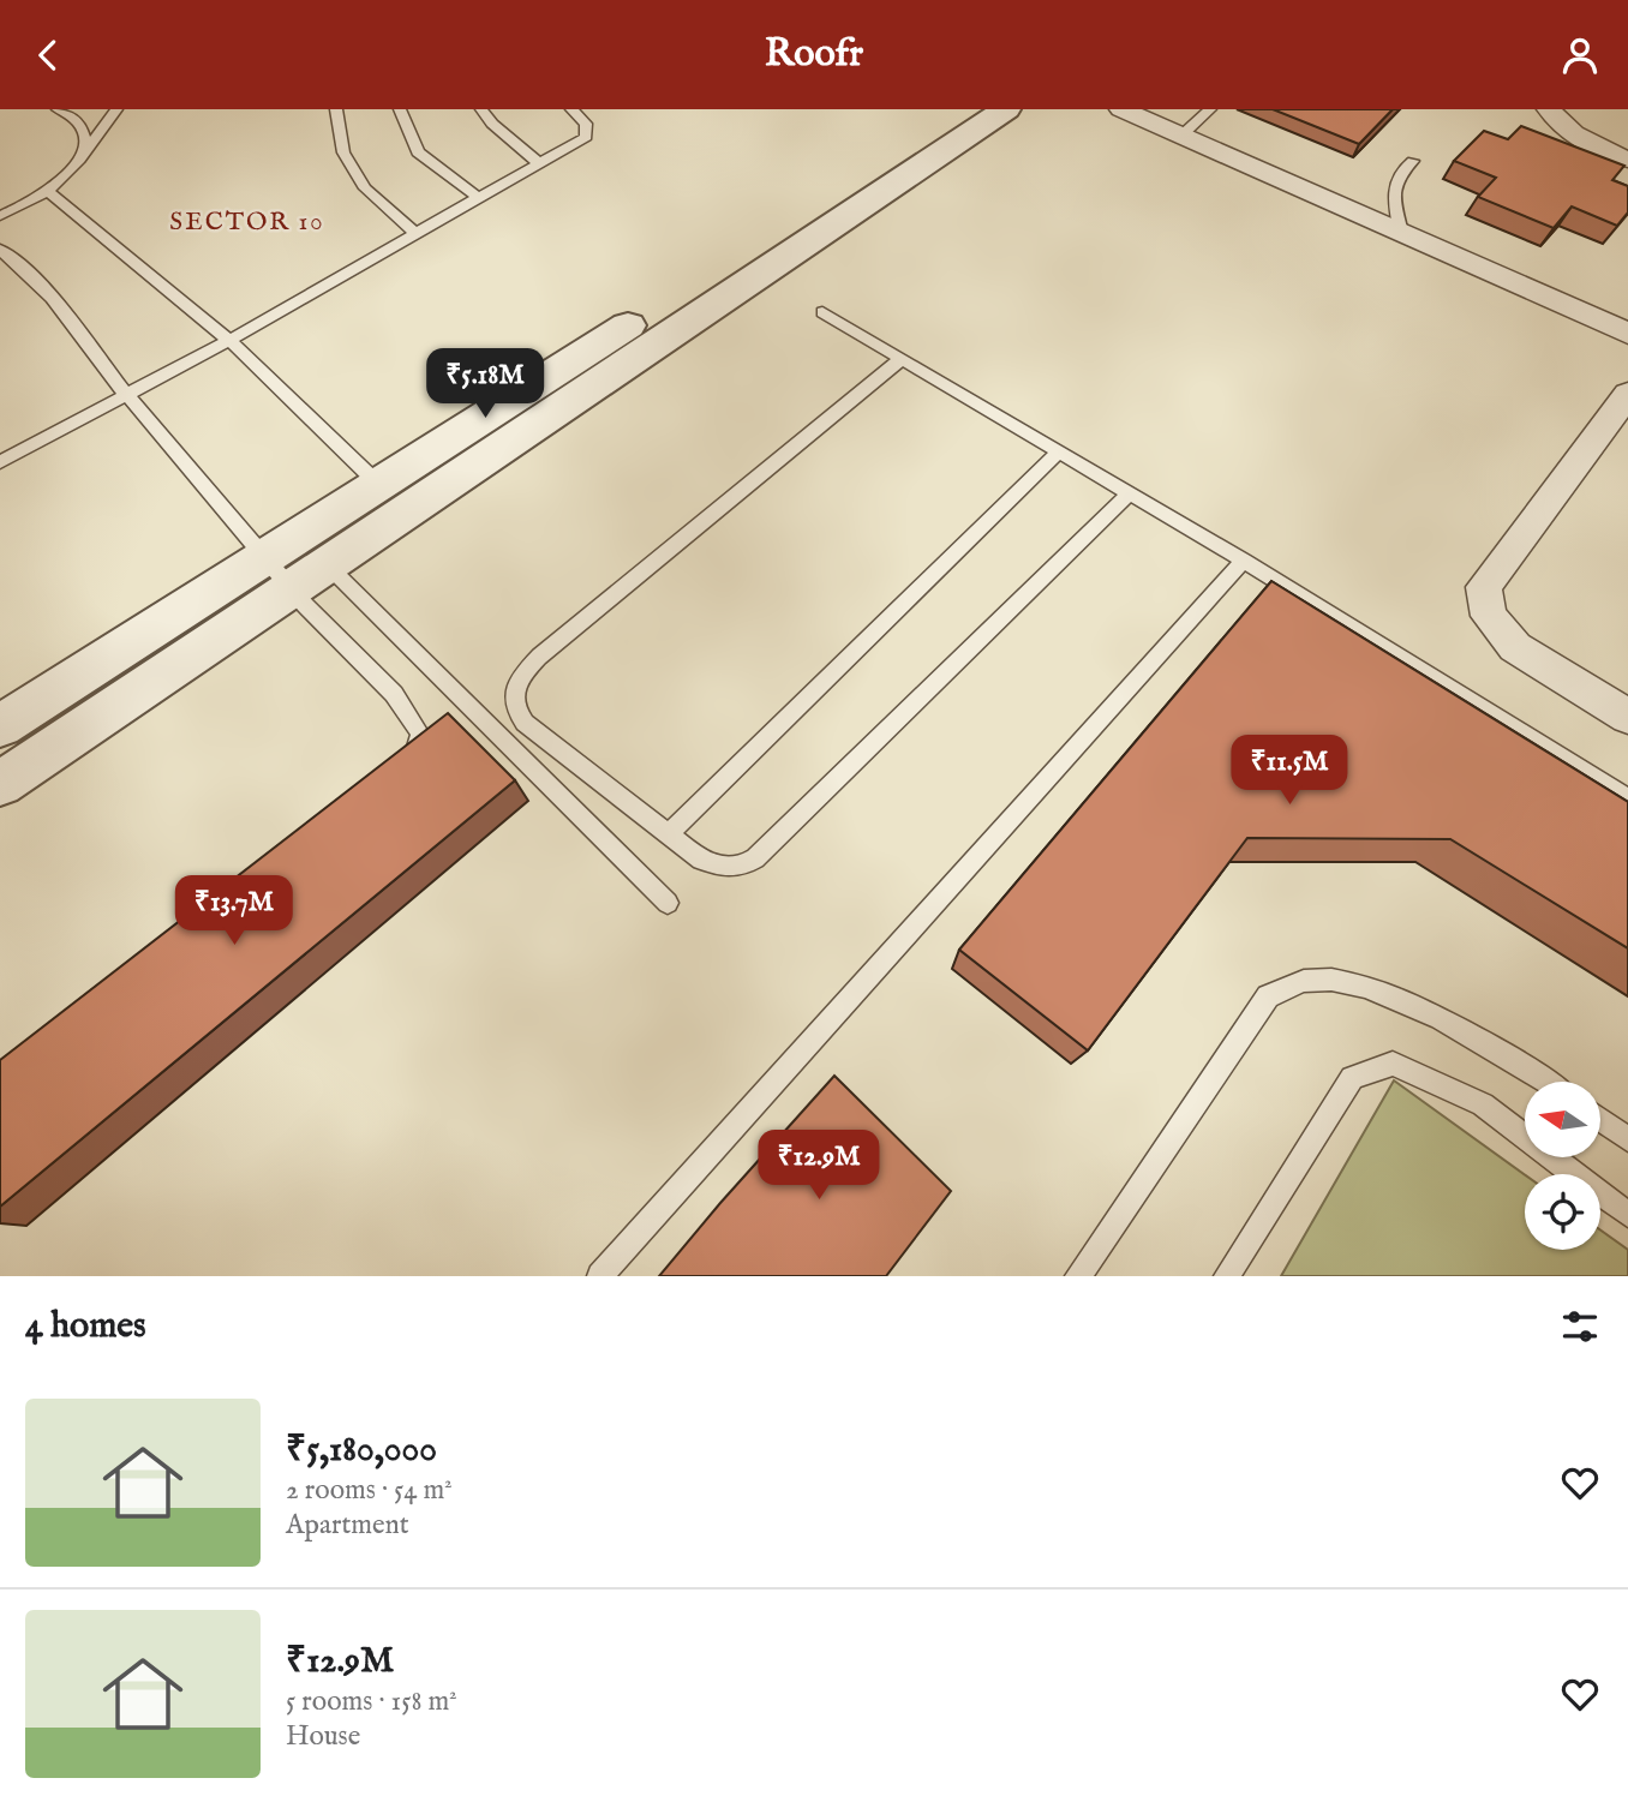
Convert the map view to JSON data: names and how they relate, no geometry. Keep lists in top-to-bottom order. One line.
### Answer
{"districts":["SECTOR 10"],"north":"left","page":{"header":"Roofr","price":["₹5.18M","₹11.5M","₹13.7M","₹12.9M"],"heading":"4 homes","list":[{"name":"₹5,180,000","note":"2 rooms · 54 m² · Apartment"},{"name":"₹12.9M","note":"5 rooms · 158 m² · House"}]}}
